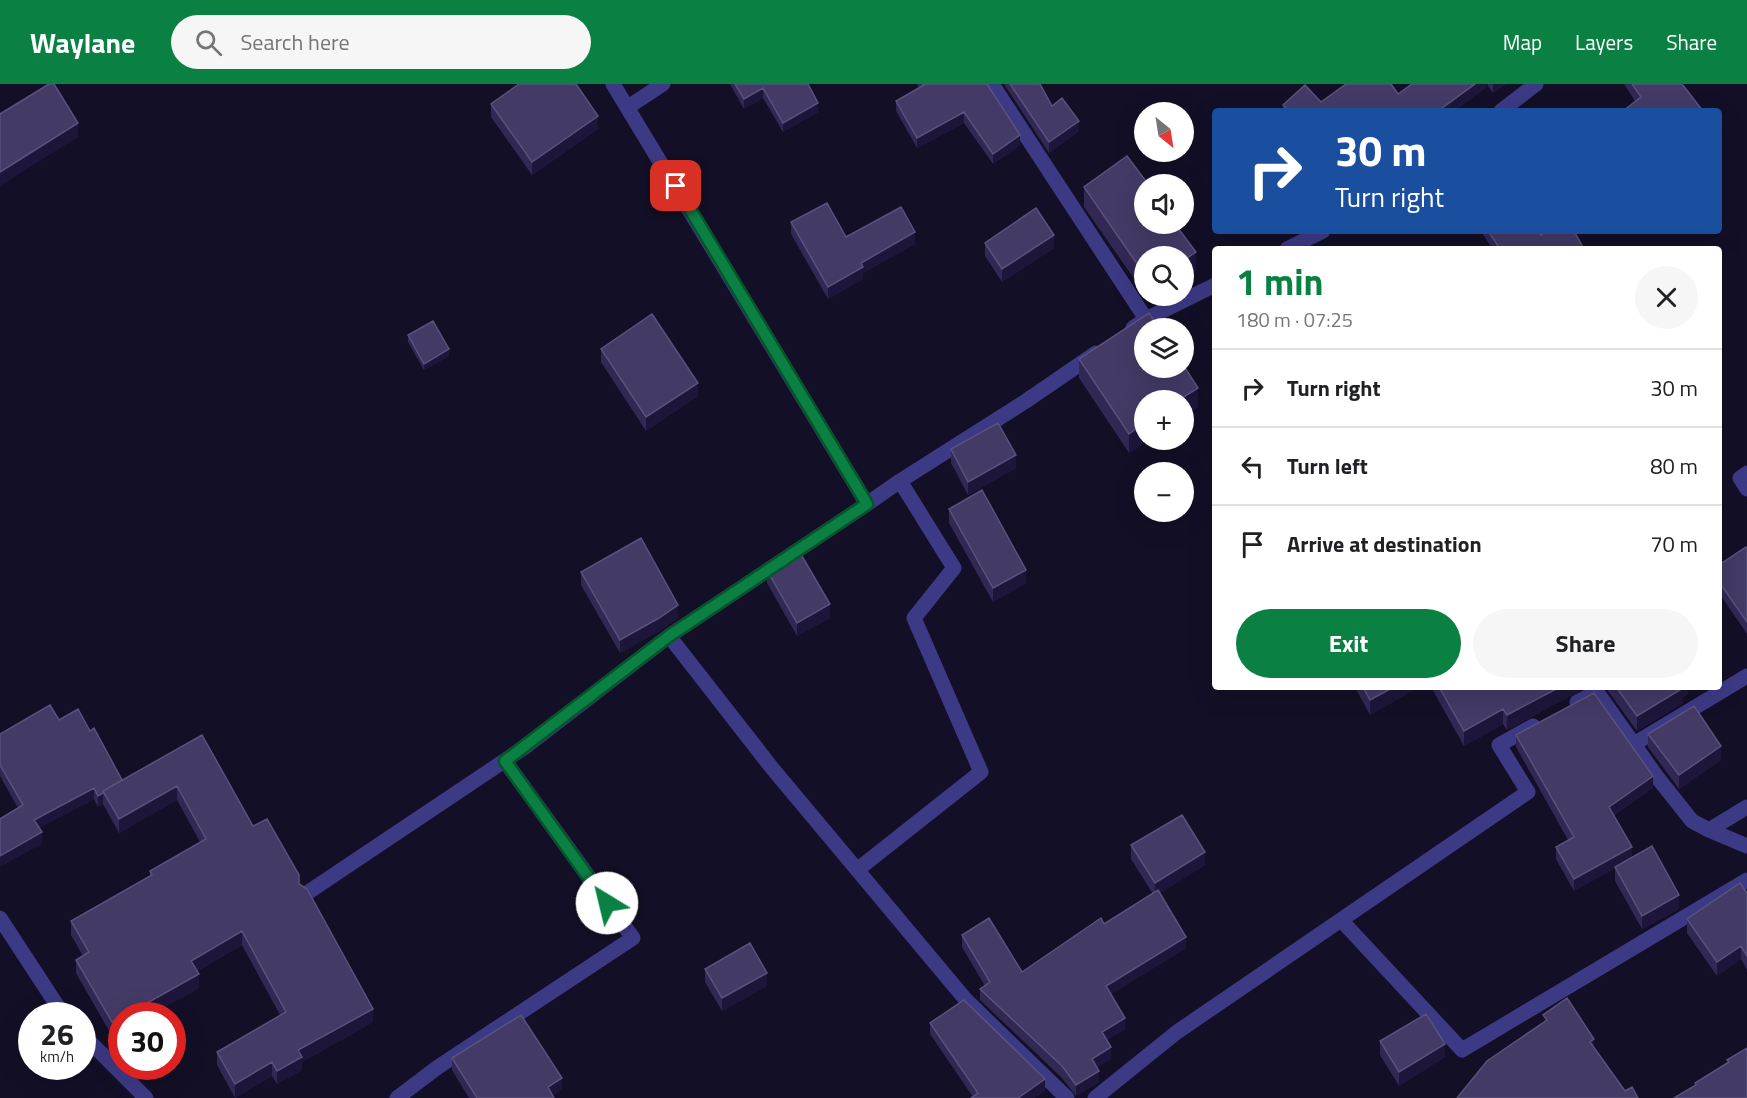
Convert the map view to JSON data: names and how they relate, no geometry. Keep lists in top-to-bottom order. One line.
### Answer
{"north":"bottom right","page":{"header":"Waylane","search":"Search here","nav":["Map","Layers","Share"],"map_buttons":["+","−"],"turn":["30 m","Turn right"],"heading":["1 min","180 m · 07:25"],"list":[{"name":"Turn right","value":"30 m"},{"name":"Turn left","value":"80 m"},{"name":"Arrive at destination","value":"70 m"}],"buttons":["Exit","Share"],"speed":"26 km/h","limit":"30"}}
